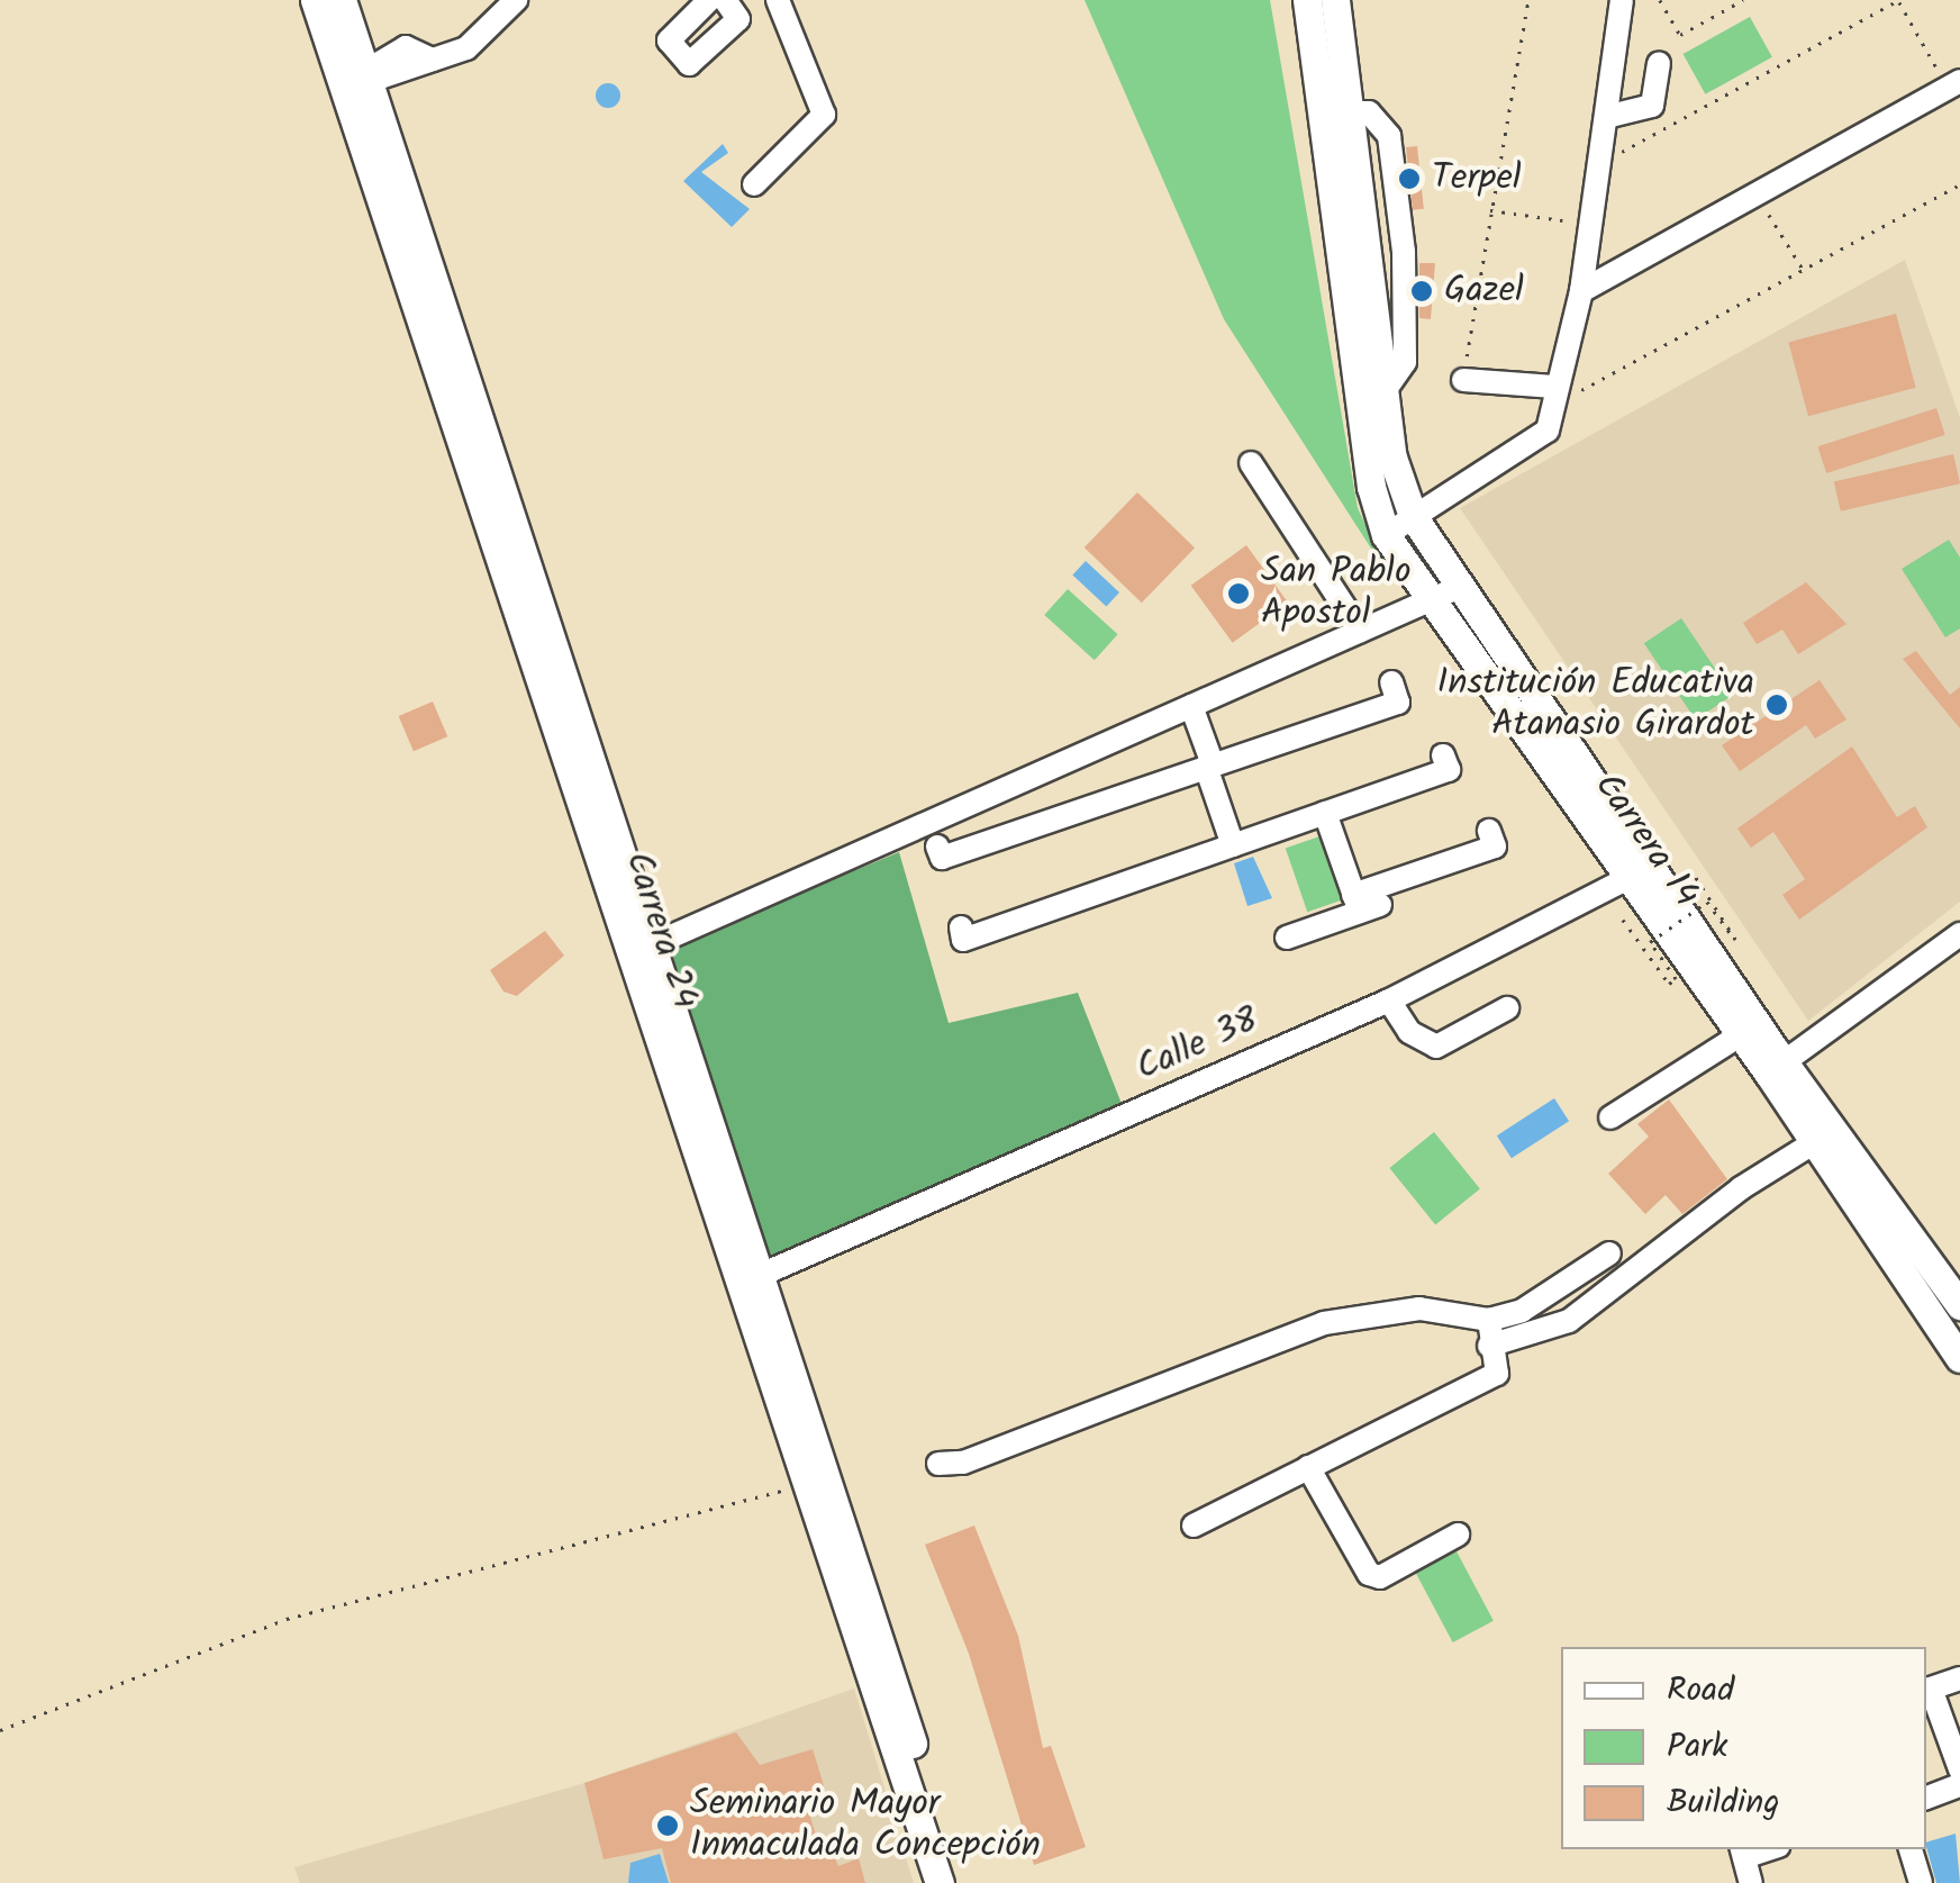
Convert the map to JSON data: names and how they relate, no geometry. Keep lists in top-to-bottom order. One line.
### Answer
{"streets":{"main road":["Carrera 14","Carrera 24"],"street":["Calle 38"]},"crossings":[["Carrera 14","Calle 38"],["Carrera 24","Calle 38"]],"places":["Terpel","Gazel","San Pablo Apostol","Institución Educativa Atanasio Girardot","Seminario Mayor Inmaculada Concepción"],"legend":["Road","Park","Building"]}
